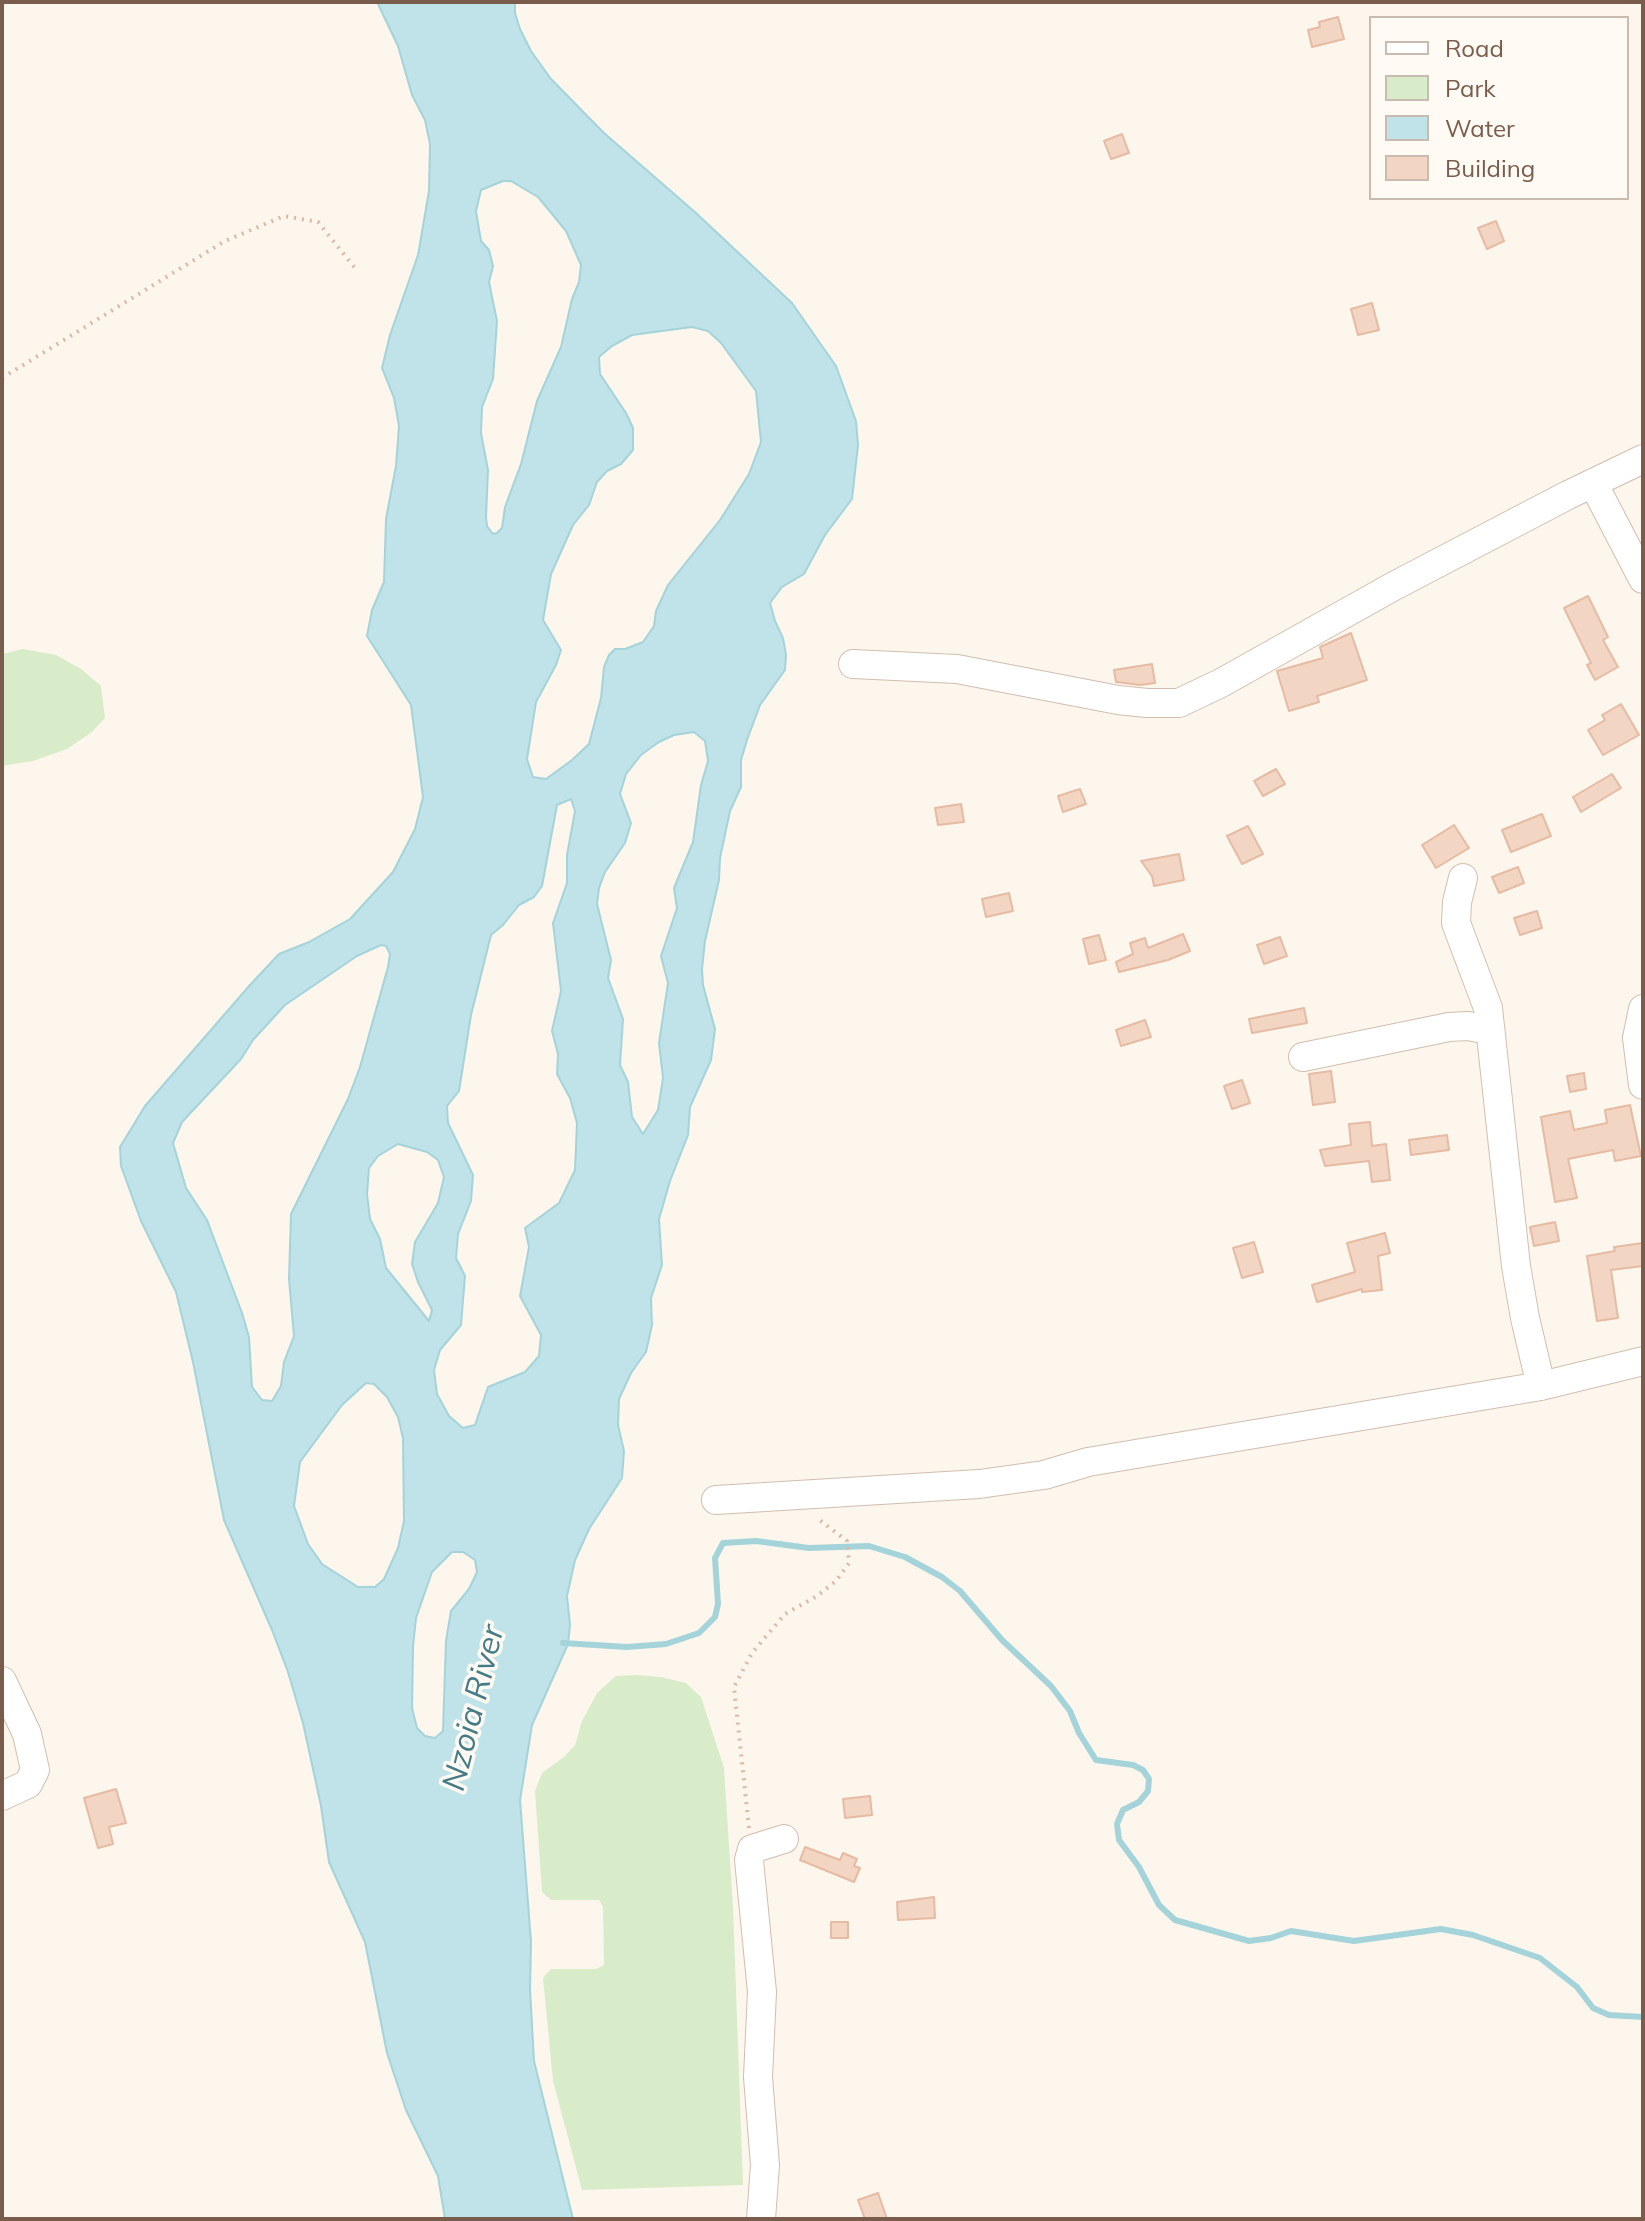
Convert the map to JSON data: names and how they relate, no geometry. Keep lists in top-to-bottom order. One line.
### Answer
{"water":["Nzoia River"],"legend":["Road","Park","Water","Building"]}
